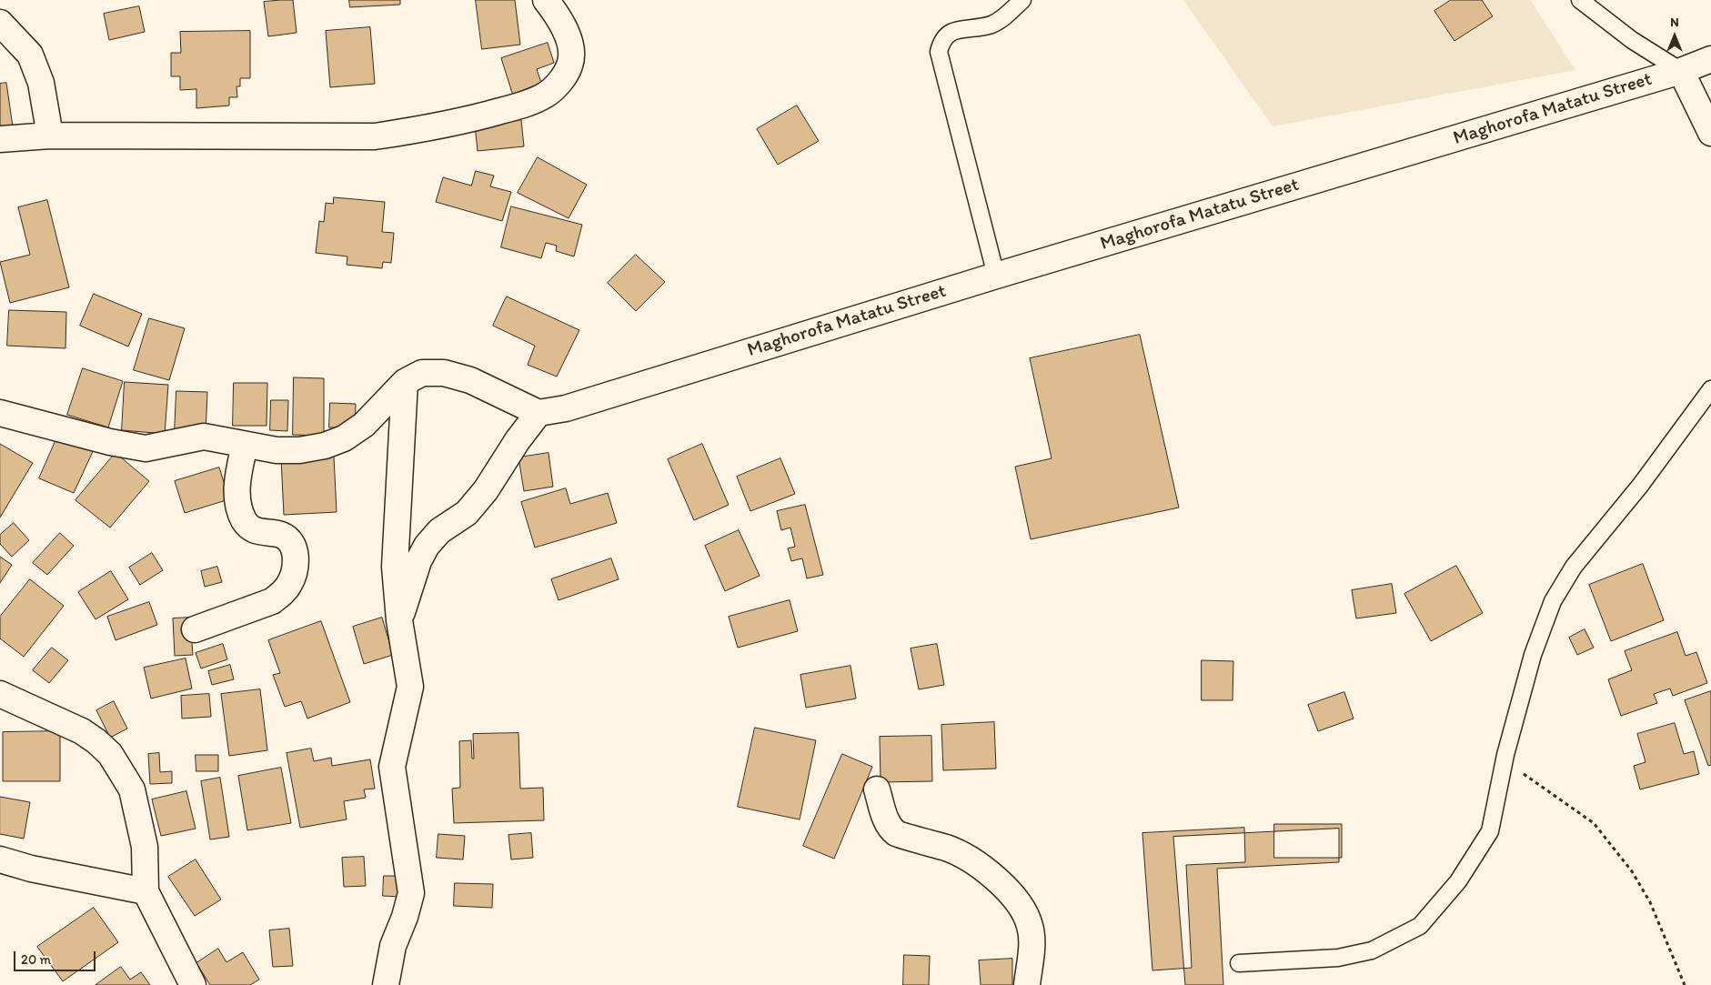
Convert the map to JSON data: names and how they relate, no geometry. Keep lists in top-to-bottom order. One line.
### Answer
{"streets":{"street":["Maghorofa Matatu Street"]},"scale_bar":"20 m","north":"top"}
